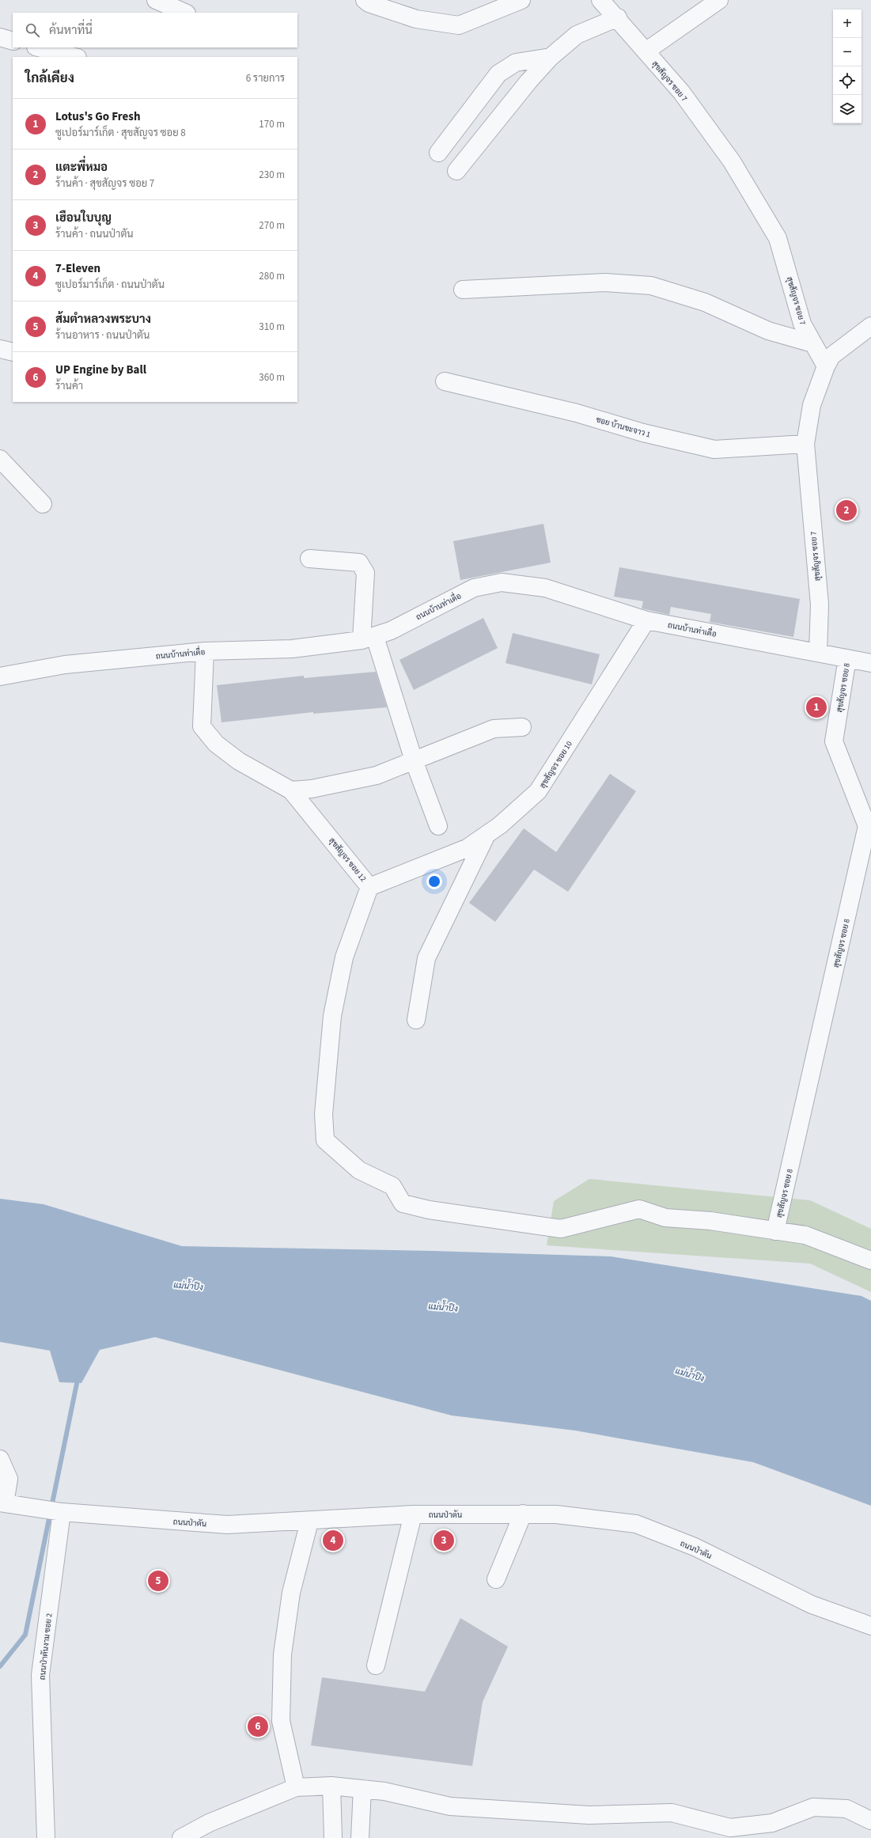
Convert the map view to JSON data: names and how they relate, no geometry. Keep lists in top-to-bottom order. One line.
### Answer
{"streets":{"street":["สุขสัญจร ซอย 7","ซอย บ้านขะจาว 1","ถนนบ้านท่าเดื่อ","สุขสัญจร ซอย 8","สุขสัญจร ซอย 10","สุขสัญจร ซอย 12","ถนนป่าตัน","ถนนป่าตันงาม ซอย 2"]},"crossings":[["สุขสัญจร ซอย 7","ซอย บ้านขะจาว 1"],["สุขสัญจร ซอย 7","ถนนบ้านท่าเดื่อ"],["ถนนบ้านท่าเดื่อ","สุขสัญจร ซอย 8"],["ถนนบ้านท่าเดื่อ","สุขสัญจร ซอย 10"],["ถนนบ้านท่าเดื่อ","สุขสัญจร ซอย 12"],["สุขสัญจร ซอย 8","สุขสัญจร ซอย 12"],["สุขสัญจร ซอย 10","สุขสัญจร ซอย 12"],["ถนนป่าตัน","ถนนป่าตันงาม ซอย 2"]],"water":["แม่น้ำปิง"],"page":{"map_buttons":["+","−"],"search":"ค้นหาที่นี่","heading":["ใกล้เคียง","6 รายการ"],"list":[{"mark":"1","name":"Lotus's Go Fresh","note":"ซูเปอร์มาร์เก็ต · สุขสัญจร ซอย 8","value":"170 m"},{"mark":"2","name":"แตะพี่หมอ","note":"ร้านค้า · สุขสัญจร ซอย 7","value":"230 m"},{"mark":"3","name":"เฮือนใบบุญ","note":"ร้านค้า · ถนนป่าตัน","value":"270 m"},{"mark":"4","name":"7-Eleven","note":"ซูเปอร์มาร์เก็ต · ถนนป่าตัน","value":"280 m"},{"mark":"5","name":"ส้มตำหลวงพระบาง","note":"ร้านอาหาร · ถนนป่าตัน","value":"310 m"},{"mark":"6","name":"UP Engine by Ball","note":"ร้านค้า","value":"360 m"}],"pins":["2","1","3","4","5","6"]}}
